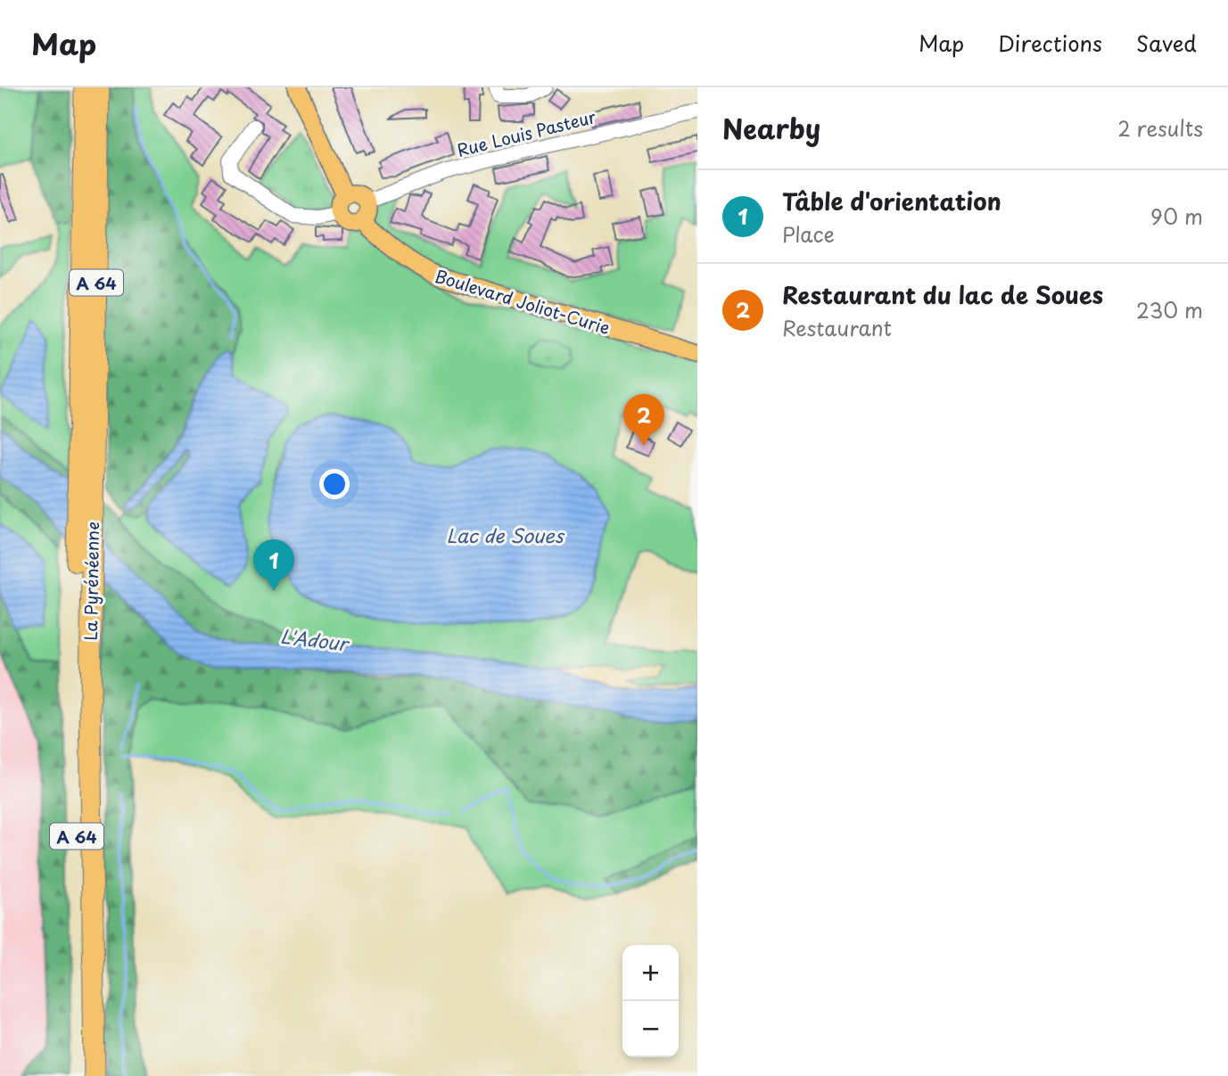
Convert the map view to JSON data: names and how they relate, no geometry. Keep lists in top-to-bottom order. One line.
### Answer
{"streets":{"highway":["A 64","La Pyrénéenne"],"main road":["Boulevard Joliot-Curie"],"street":["Rue Louis Pasteur"]},"crossings":[["Rue Louis Pasteur","Boulevard Joliot-Curie"]],"water":["Lac de Soues","L'Adour"],"page":{"header":"Map","nav":["Map","Directions","Saved"],"heading":["Nearby","2 results"],"list":[{"mark":"1","name":"Tâble d'orientation","note":"Place","value":"90 m"},{"mark":"2","name":"Restaurant du lac de Soues","note":"Restaurant","value":"230 m"}],"pins":["2","1"],"map_buttons":["+","−"]}}
